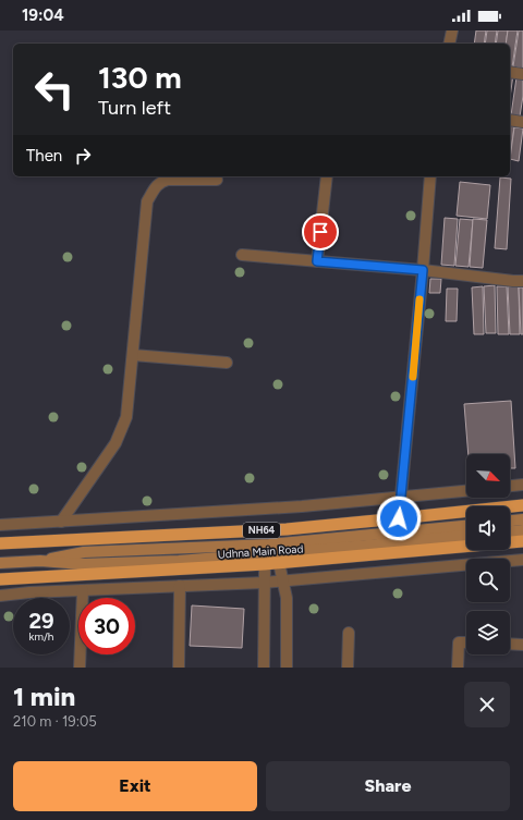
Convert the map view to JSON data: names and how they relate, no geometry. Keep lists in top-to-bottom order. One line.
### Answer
{"streets":{"highway":["NH64","Udhna Main Road"]},"north":"bottom right","page":{"status":"19:04","turn":["130 m","Turn left"],"then":"Then","speed":"29 km/h","limit":"30","heading":["1 min","210 m · 19:05"],"buttons":["Exit","Share"]}}
